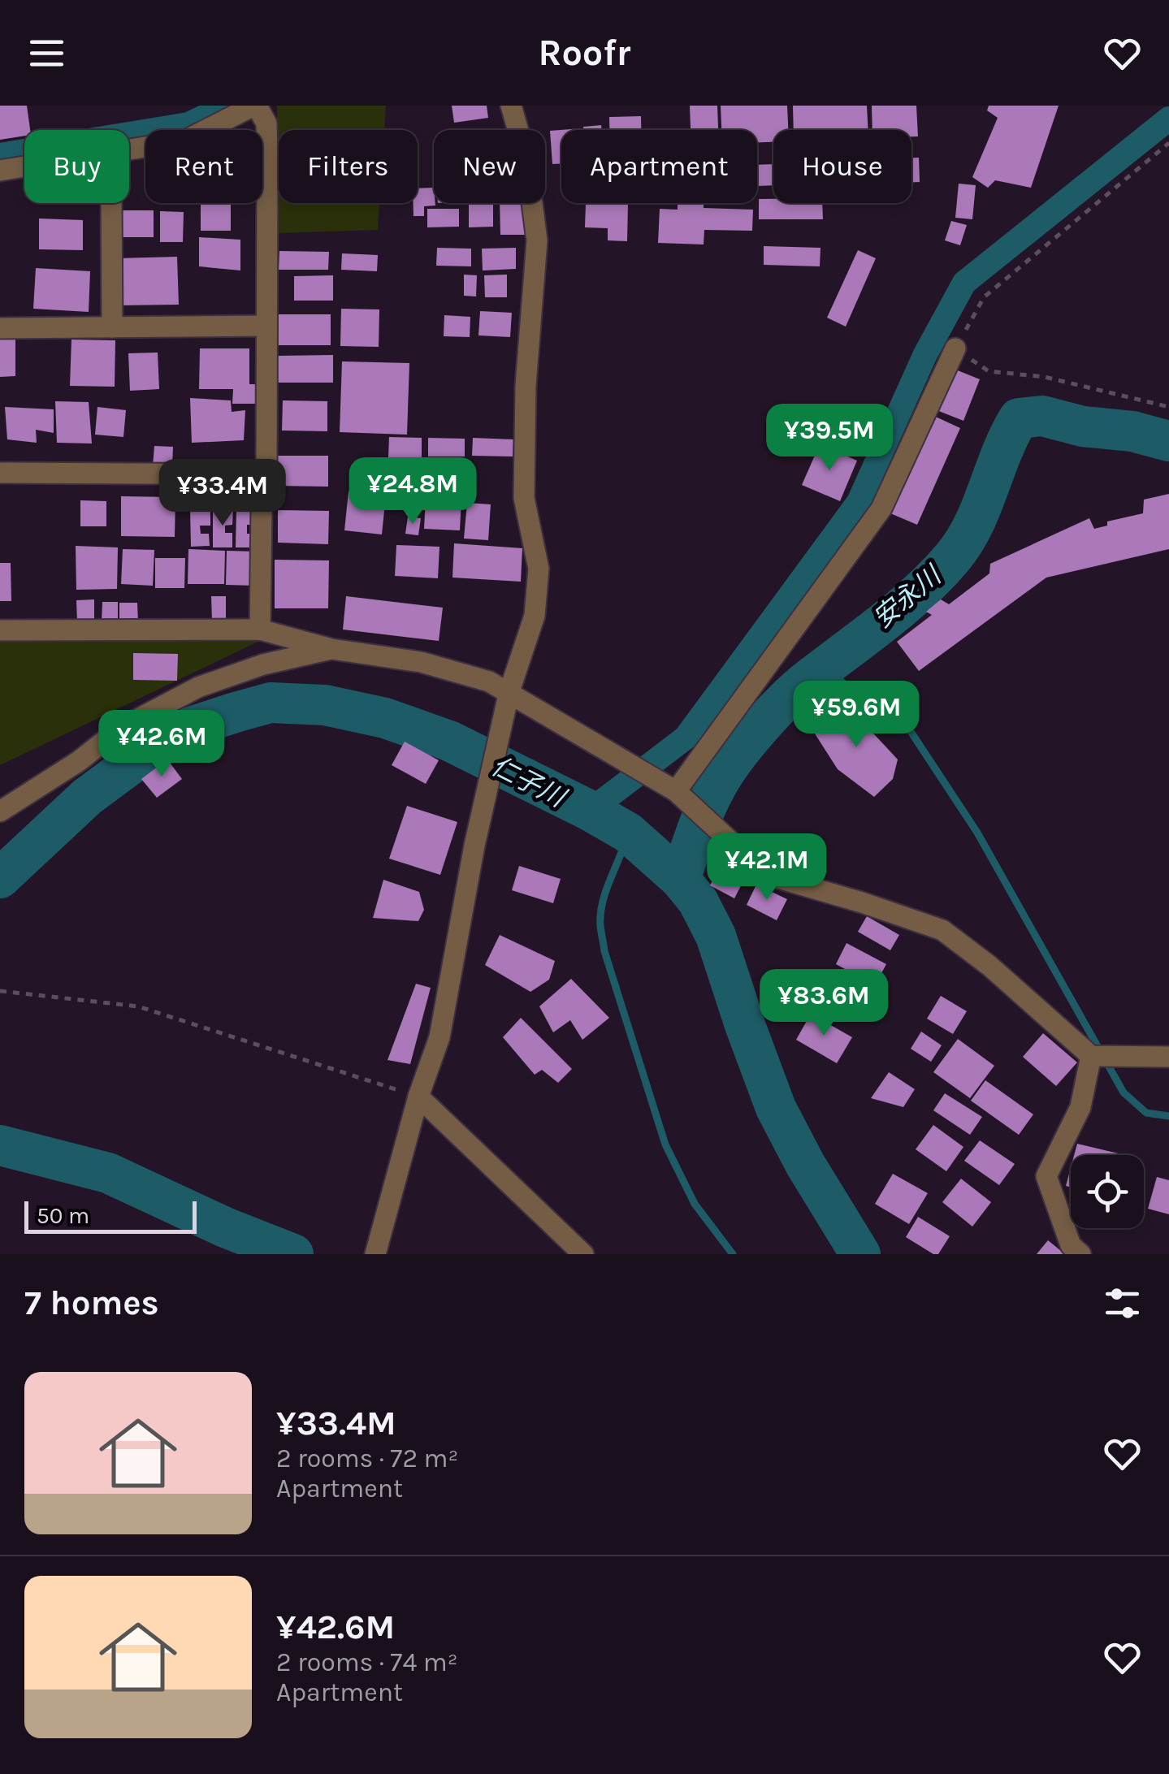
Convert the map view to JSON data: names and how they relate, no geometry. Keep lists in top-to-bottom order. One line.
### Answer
{"water":["安永川","仁子川"],"scale_bar":"50 m","page":{"header":"Roofr","chip":["Buy","Rent","Filters","New","Apartment","House"],"price":["¥39.5M","¥24.8M","¥33.4M","¥59.6M","¥42.6M","¥42.1M","¥83.6M"],"scale":"50 m","heading":"7 homes","list":[{"name":"¥33.4M","note":"2 rooms · 72 m² · Apartment"},{"name":"¥42.6M","note":"2 rooms · 74 m² · Apartment"}]}}
